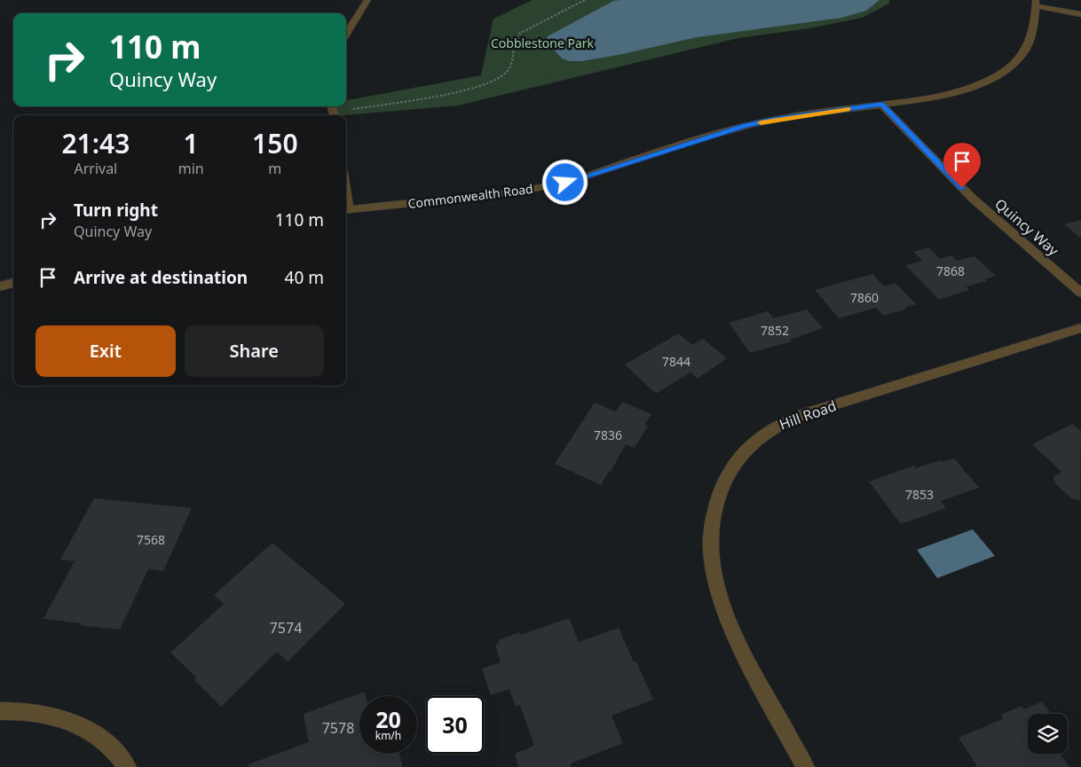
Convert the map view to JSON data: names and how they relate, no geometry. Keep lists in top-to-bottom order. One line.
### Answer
{"streets":{"street":["Commonwealth Road","Quincy Way","Hill Road"]},"crossings":[["Commonwealth Road","Quincy Way"]],"parks":["Cobblestone Park"],"house_numbers":["7868","7860","7852","7844","7836","7853","7568","7574","7578"],"page":{"turn":["110 m","Quincy Way"],"eta":["21:43","Arrival","1","min","150","m"],"list":[{"name":"Turn right","note":"Quincy Way","value":"110 m"},{"name":"Arrive at destination","value":"40 m"}],"buttons":["Exit","Share"],"speed":"20 km/h","limit":"30"}}
